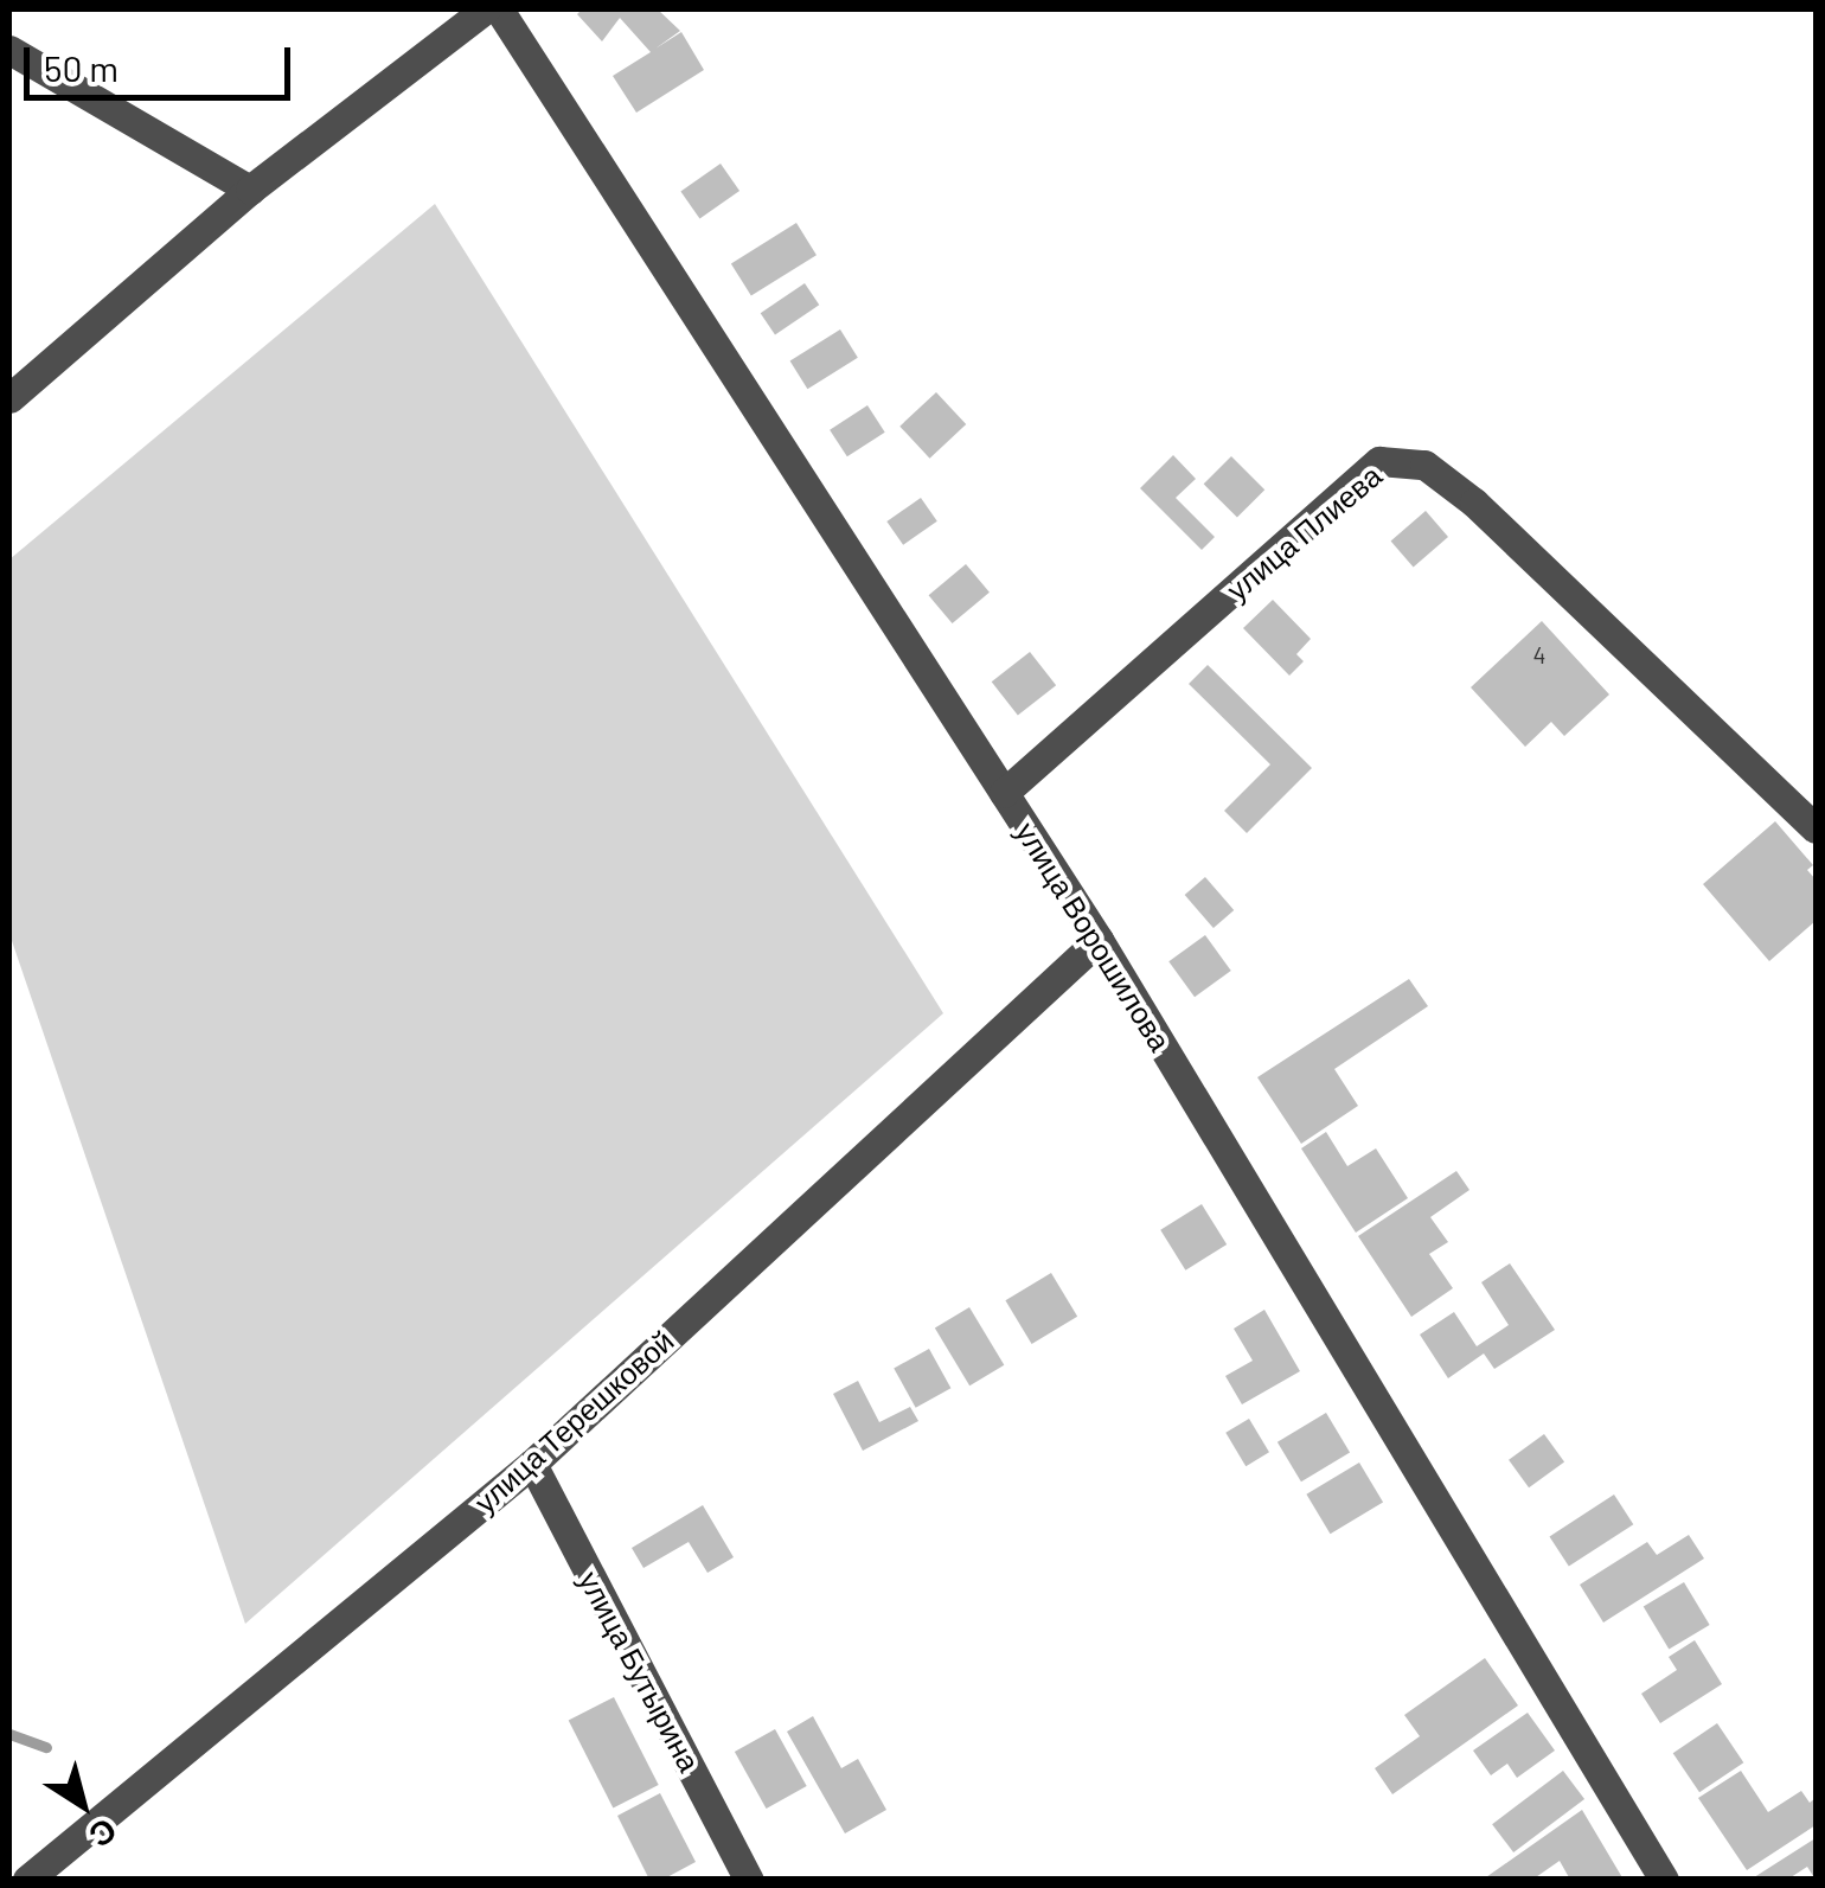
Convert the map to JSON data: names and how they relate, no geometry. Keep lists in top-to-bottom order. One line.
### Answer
{"streets":{"street":["улица Плиева","улица Ворошилова","улица Терешковой","улица Бутырина"]},"crossings":[["улица Плиева","улица Ворошилова"],["улица Ворошилова","улица Терешковой"],["улица Терешковой","улица Бутырина"]],"house_numbers":["4"],"scale_bar":"50 m","north":"bottom right"}
